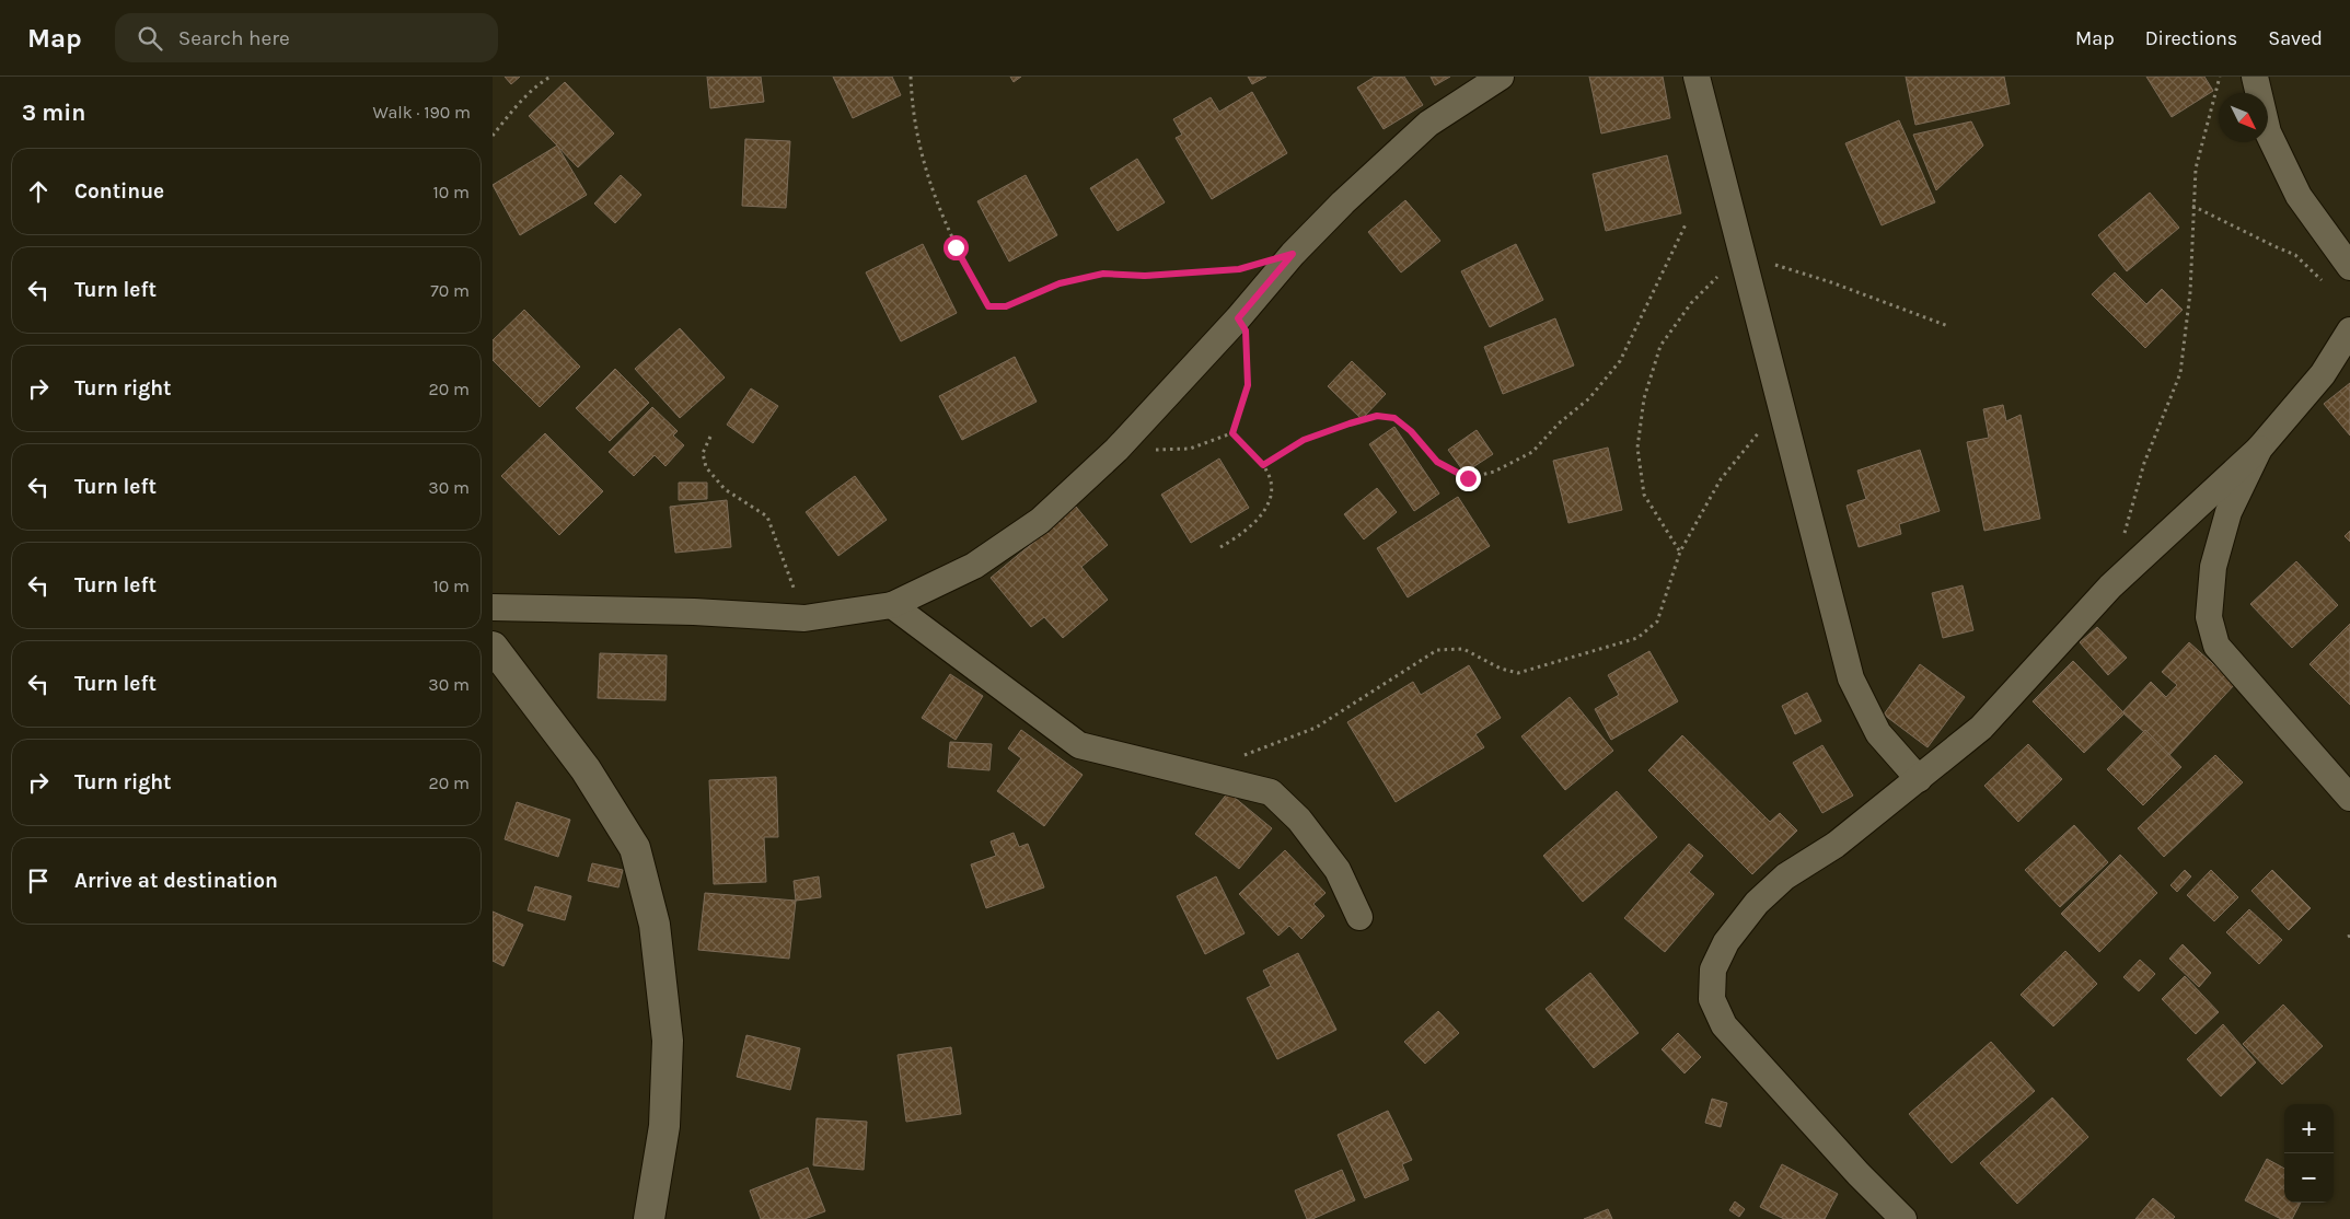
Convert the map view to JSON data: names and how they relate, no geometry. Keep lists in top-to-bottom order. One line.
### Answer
{"north":"bottom right","page":{"header":"Map","search":"Search here","nav":["Map","Directions","Saved"],"heading":["3 min","Walk · 190 m"],"list":[["Continue","10 m"],["Turn left","70 m"],["Turn right","20 m"],["Turn left","30 m"],["Turn left","10 m"],["Turn left","30 m"],["Turn right","20 m"],"Arrive at destination"],"map_buttons":["+","−"]}}
